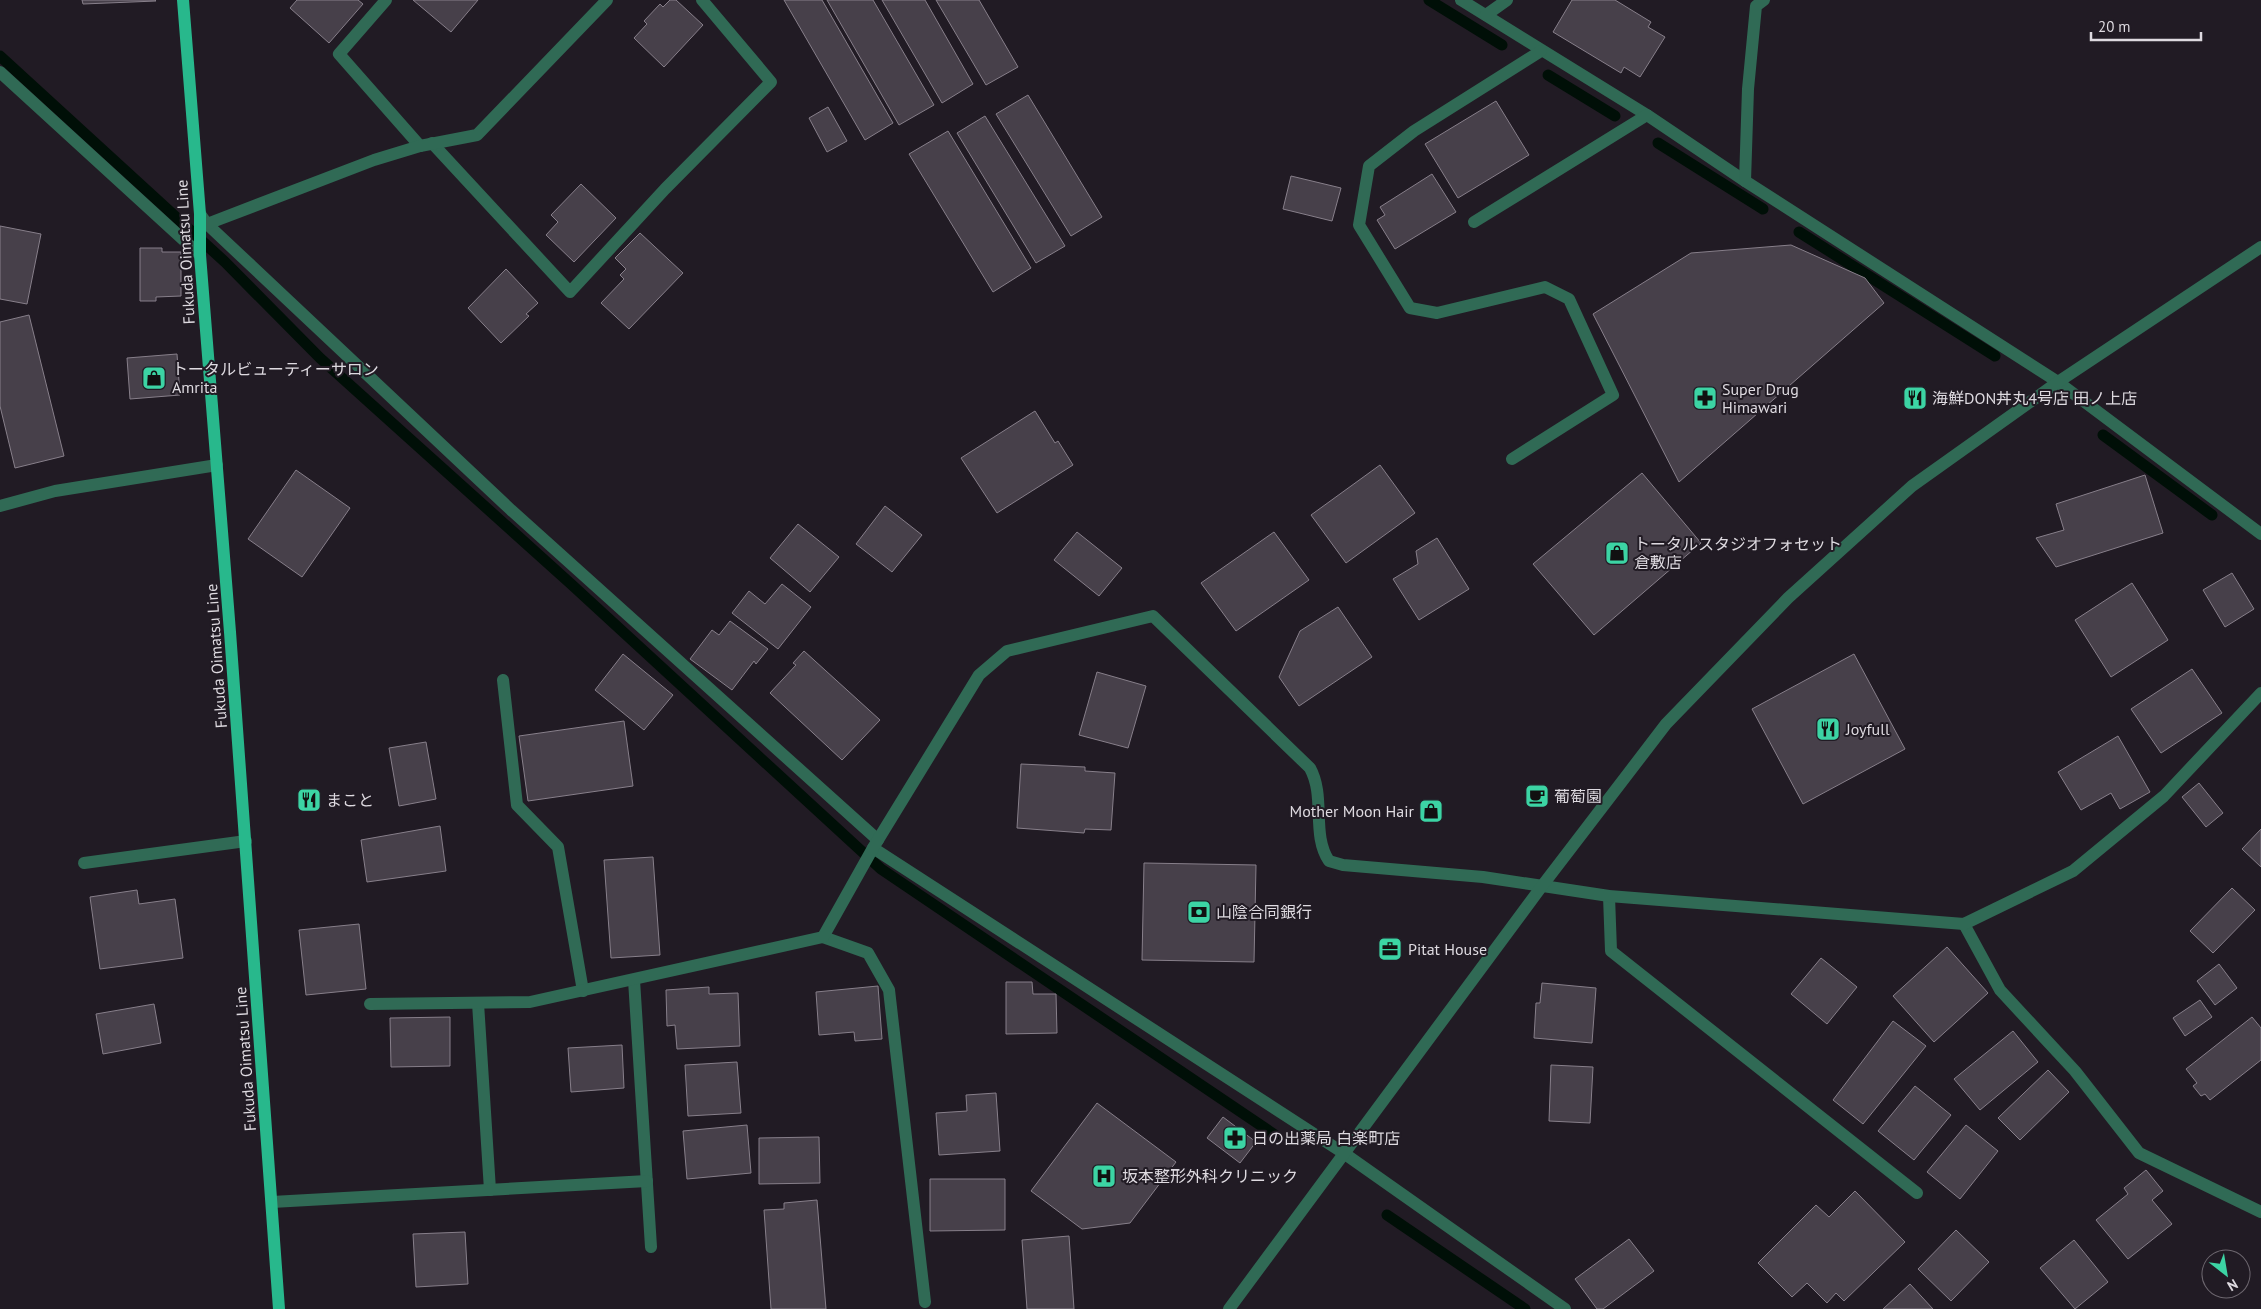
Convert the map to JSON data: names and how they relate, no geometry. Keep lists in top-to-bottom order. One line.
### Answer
{"streets":{"main road":["Fukuda Oimatsu Line"]},"places":{"shop":["トータルビューティーサロン Amrita","トータルスタジオフォセット 倉敷店","Mother Moon Hair"],"pharmacy":["Super Drug Himawari","日の出薬局 白楽町店"],"restaurant":["海鮮DON丼丸4号店 田ノ上店","Joyfull","まこと"],"cafe":["葡萄園"],"bank":["山陰合同銀行"],"office":["Pitat House"],"hospital":["坂本整形外科クリニック"]},"scale_bar":"20 m","north":"bottom right"}
